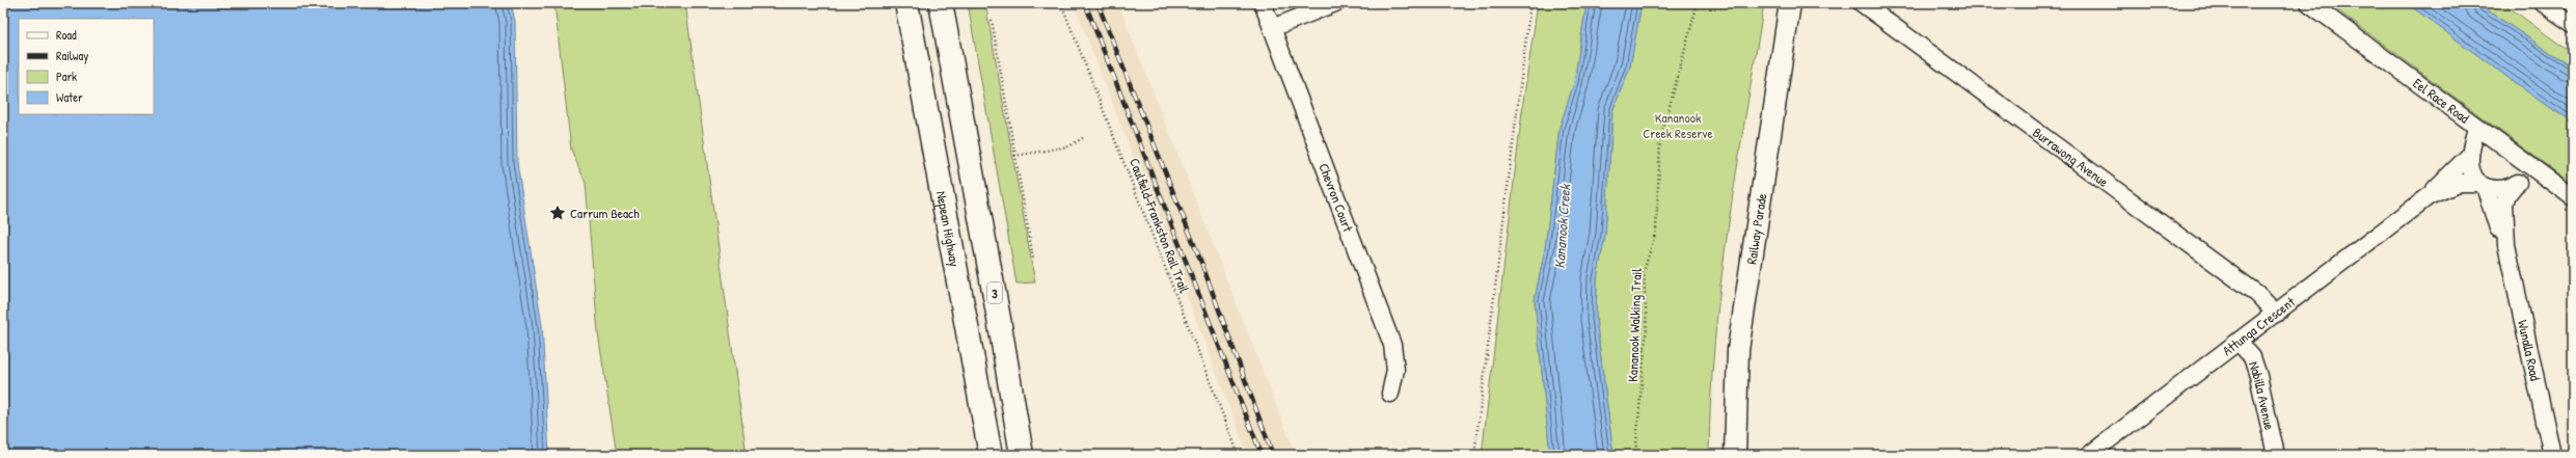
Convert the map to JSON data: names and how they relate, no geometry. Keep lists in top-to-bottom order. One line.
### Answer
{"streets":{"highway":["Nepean Highway","3"],"street":["Eel Race Road","Burrawong Avenue","Chevron Court","Railway Parade","Attunga Crescent","Wunalla Road","Nabilla Avenue"],"path":["Caulfield-Frankston Rail Trail","Kananook Walking Trail"]},"crossings":[["Eel Race Road","Wunalla Road"],["Burrawong Avenue","Attunga Crescent"],["Attunga Crescent","Wunalla Road"],["Attunga Crescent","Nabilla Avenue"]],"water":["Kananook Creek"],"parks":["Kananook Creek Reserve"],"places":{"place":["Carrum Beach"]},"legend":["Road","Railway","Park","Water"]}
